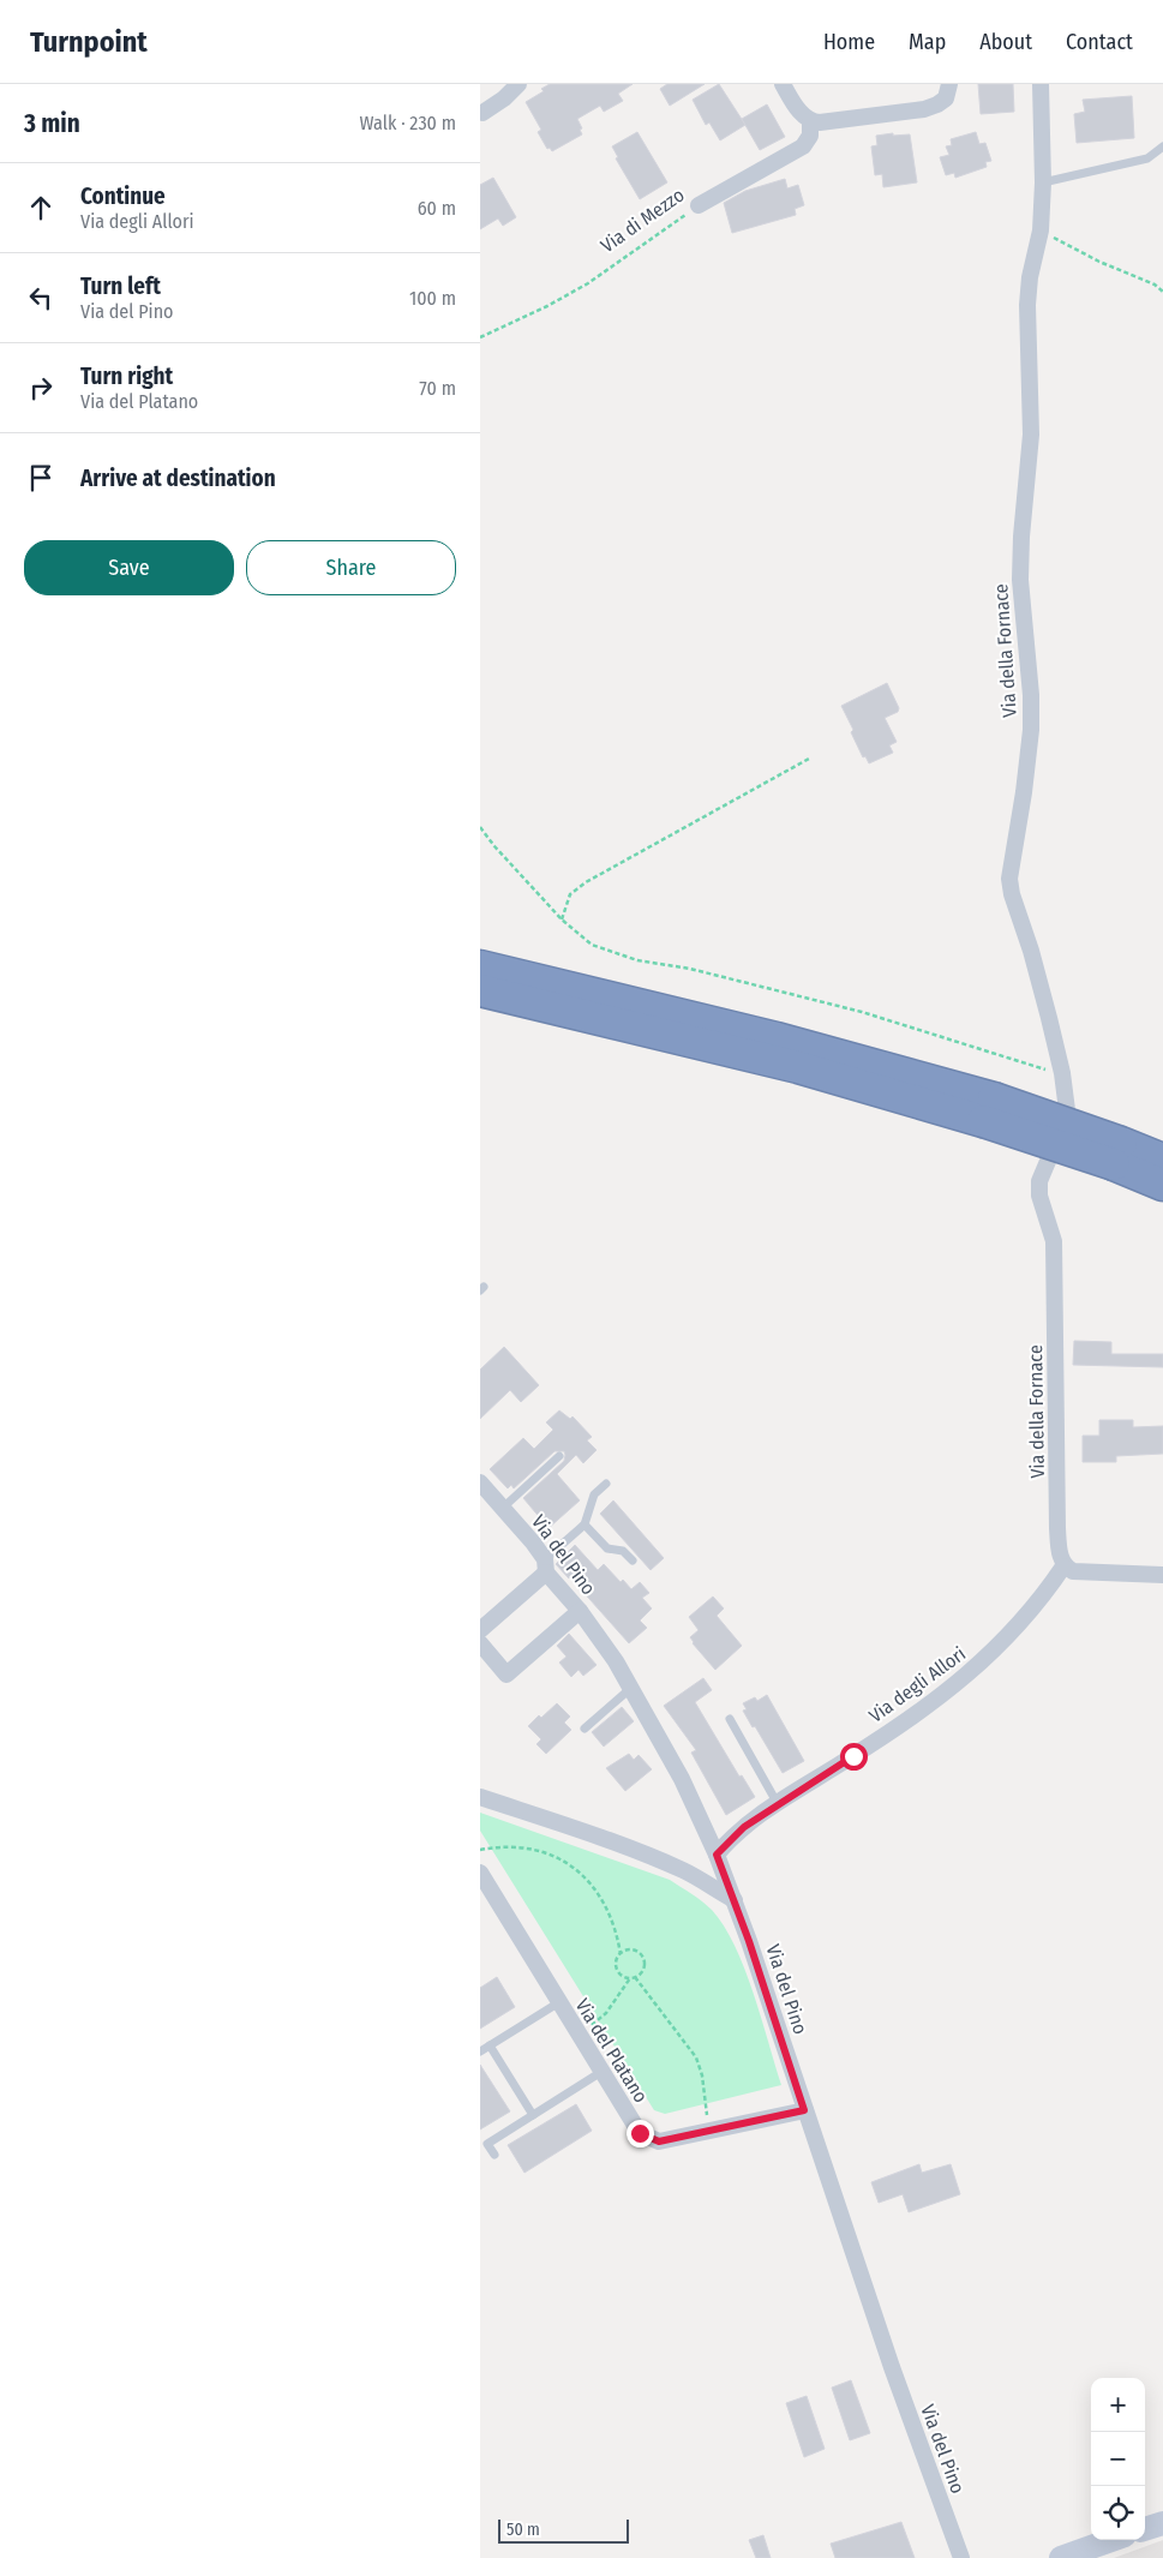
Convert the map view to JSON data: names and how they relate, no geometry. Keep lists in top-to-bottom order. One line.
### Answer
{"streets":{"street":["Via di Mezzo","Via della Fornace","Via del Pino","Via degli Allori","Via del Platano"]},"crossings":[["Via della Fornace","Via degli Allori"],["Via del Pino","Via degli Allori"],["Via del Pino","Via del Platano"]],"scale_bar":"50 m","page":{"header":"Turnpoint","nav":["Home","Map","About","Contact"],"heading":["3 min","Walk · 230 m"],"list":[["Continue","Via degli Allori","60 m"],["Turn left","Via del Pino","100 m"],["Turn right","Via del Platano","70 m"],"Arrive at destination"],"buttons":["Save","Share"],"map_buttons":["+","−"],"scale":"50 m"}}
